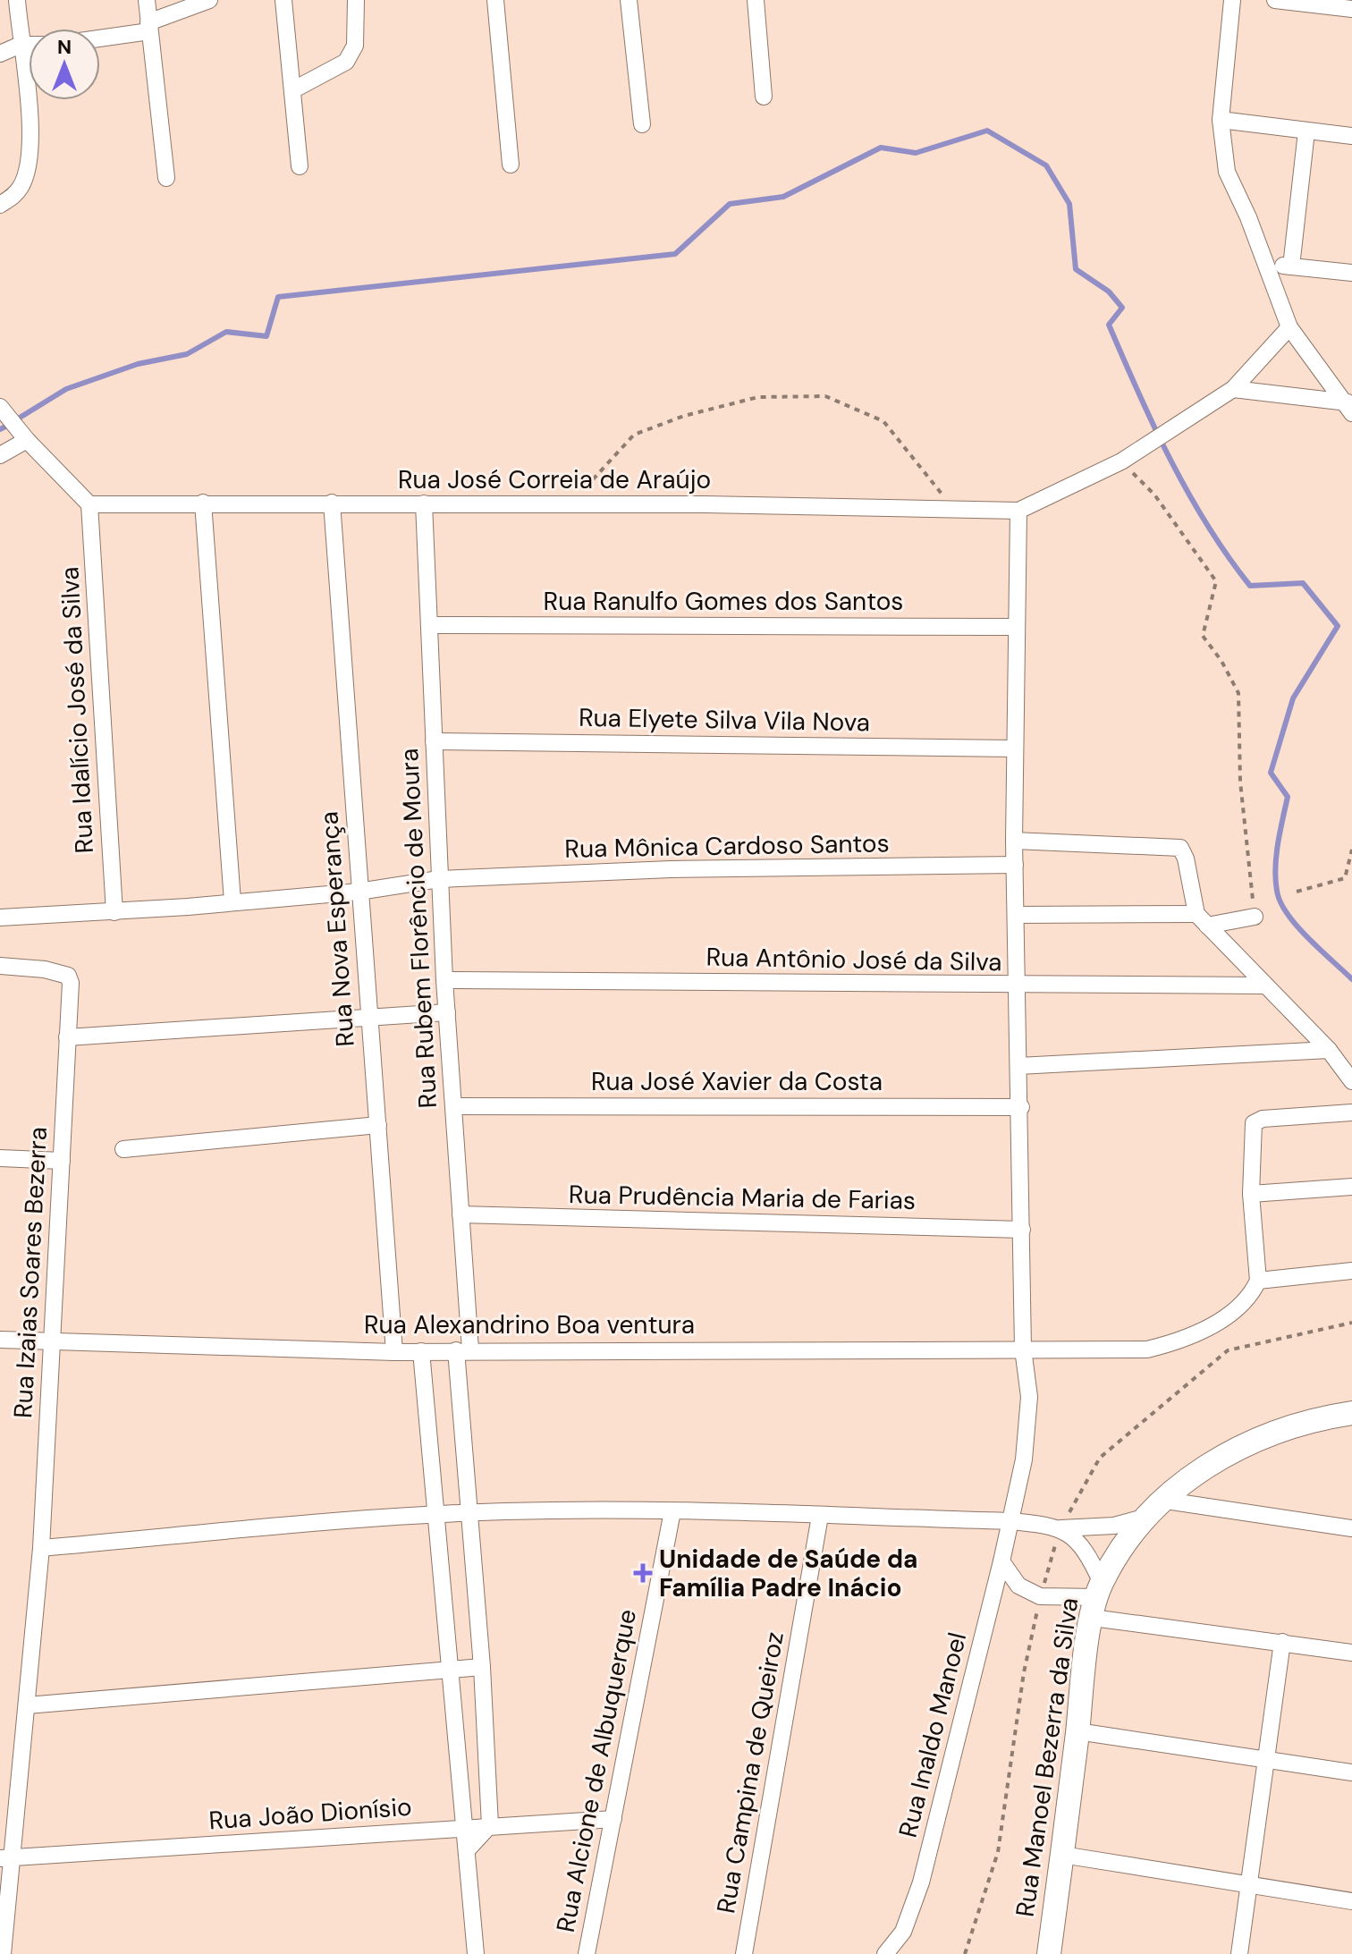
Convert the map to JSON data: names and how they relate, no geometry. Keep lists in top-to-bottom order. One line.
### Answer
{"streets":{"street":["Rua José Correia de Araújo","Rua Ranulfo Gomes dos Santos","Rua Idalício José da Silva","Rua Elyete Silva Vila Nova","Rua Mônica Cardoso Santos","Rua Rubem Florêncio de Moura","Rua Nova Esperança","Rua Antônio José da Silva","Rua José Xavier da Costa","Rua Prudência Maria de Farias","Rua Izaias Soares Bezerra","Rua Alexandrino Boa ventura","Rua Inaldo Manoel","Rua Manoel Bezerra da Silva","Rua Alcione de Albuquerque","Rua Campina de Queiroz","Rua João Dionísio"]},"crossings":[["Rua José Correia de Araújo","Rua Idalício José da Silva"],["Rua José Correia de Araújo","Rua Rubem Florêncio de Moura"],["Rua José Correia de Araújo","Rua Nova Esperança"],["Rua José Correia de Araújo","Rua Inaldo Manoel"],["Rua Ranulfo Gomes dos Santos","Rua Rubem Florêncio de Moura"],["Rua Ranulfo Gomes dos Santos","Rua Inaldo Manoel"],["Rua Idalício José da Silva","Rua Mônica Cardoso Santos"],["Rua Elyete Silva Vila Nova","Rua Rubem Florêncio de Moura"],["Rua Elyete Silva Vila Nova","Rua Inaldo Manoel"],["Rua Mônica Cardoso Santos","Rua Rubem Florêncio de Moura"],["Rua Mônica Cardoso Santos","Rua Nova Esperança"],["Rua Mônica Cardoso Santos","Rua Inaldo Manoel"],["Rua Rubem Florêncio de Moura","Rua Antônio José da Silva"],["Rua Rubem Florêncio de Moura","Rua José Xavier da Costa"],["Rua Rubem Florêncio de Moura","Rua Prudência Maria de Farias"],["Rua Rubem Florêncio de Moura","Rua Alexandrino Boa ventura"],["Rua Rubem Florêncio de Moura","Rua João Dionísio"],["Rua Nova Esperança","Rua Alexandrino Boa ventura"],["Rua Antônio José da Silva","Rua Inaldo Manoel"],["Rua José Xavier da Costa","Rua Inaldo Manoel"],["Rua Prudência Maria de Farias","Rua Inaldo Manoel"],["Rua Izaias Soares Bezerra","Rua Alexandrino Boa ventura"],["Rua Izaias Soares Bezerra","Rua João Dionísio"],["Rua Alexandrino Boa ventura","Rua Inaldo Manoel"],["Rua Alcione de Albuquerque","Rua João Dionísio"]],"places":{"health":["Unidade de Saúde da Família Padre Inácio"]},"north":"top"}
